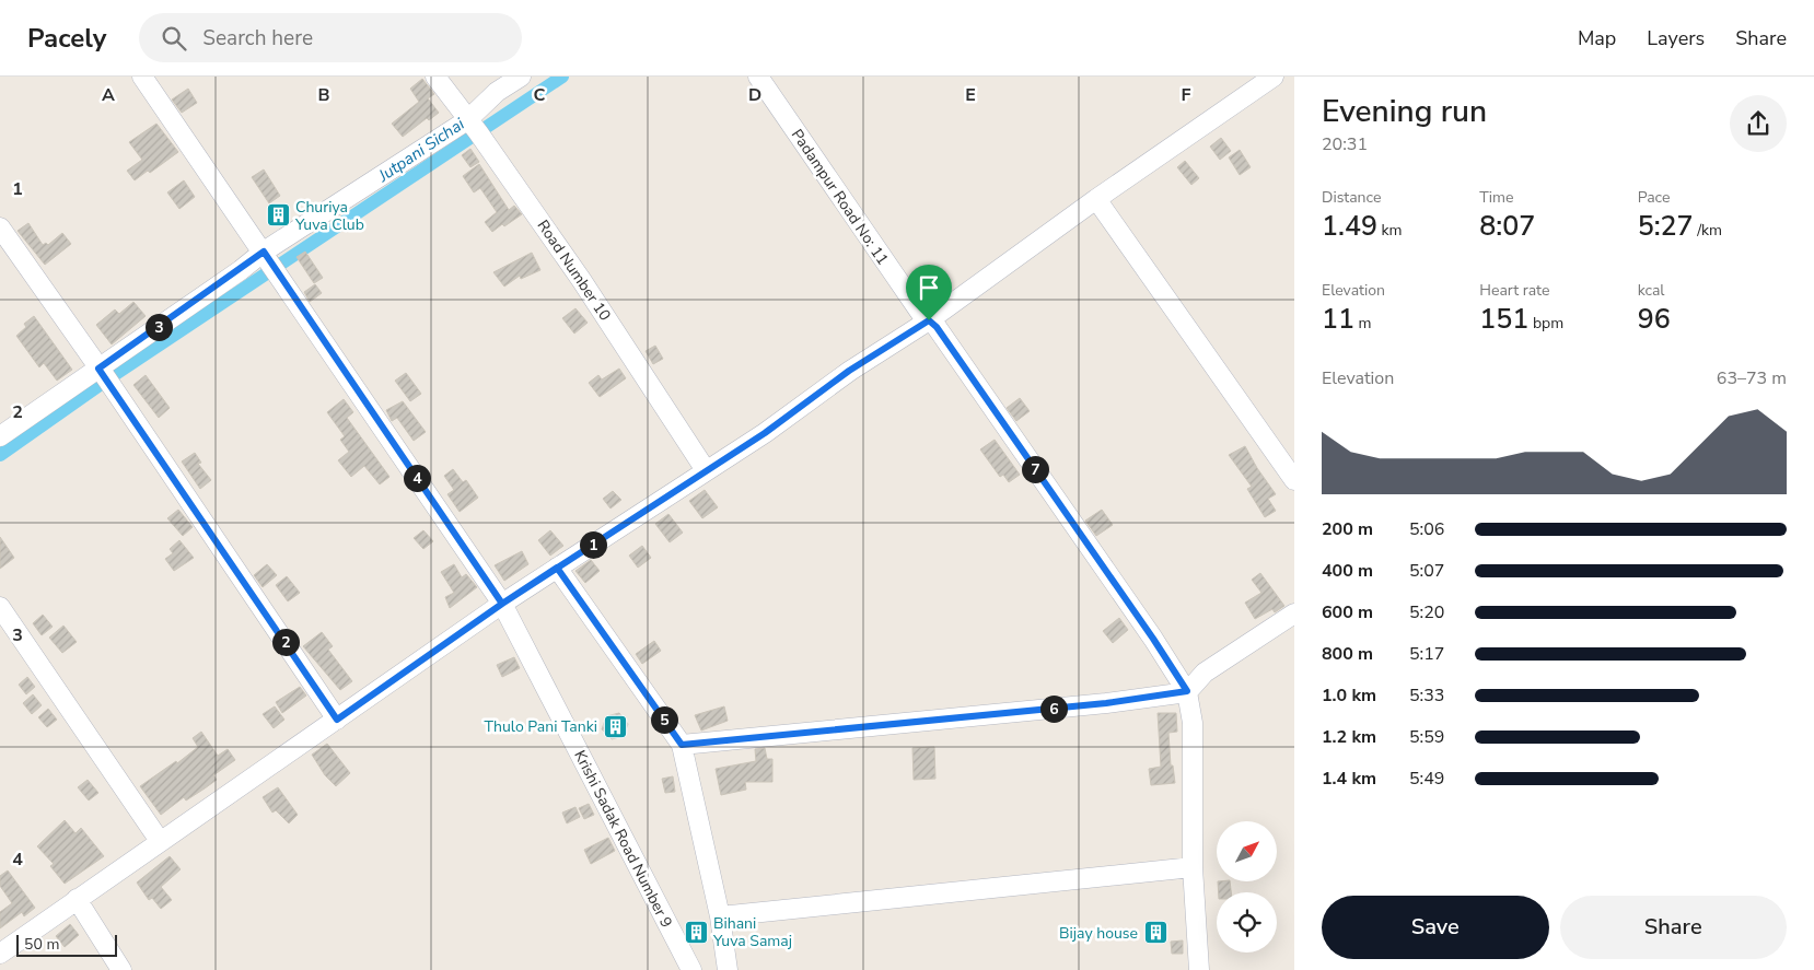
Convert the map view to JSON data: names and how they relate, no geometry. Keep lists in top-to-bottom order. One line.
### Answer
{"streets":{"street":["Padampur Road No: 11","Road Number 10","Krishi Sadak Road Number 9"]},"water":["Jutpani Sichai"],"places":{"building":["Churiya Yuva Club","Thulo Pani Tanki","Bihani Yuva Samaj","Bijay house"]},"scale_bar":"50 m","north":"top right","page":{"header":"Pacely","search":"Search here","nav":["Map","Layers","Share"],"heading":["Evening run","20:31"],"stats":[["Distance","1.49 km"],["Time","8:07"],["Pace","5:27 /km"],["Elevation","11 m"],["Heart rate","151 bpm"],["kcal","96"]],"pins":["3","7","4","1","2","6","5"],"chart":["Elevation","63–73 m"],"list":[{"name":"200 m","note":"5:06"},{"name":"400 m","note":"5:07"},{"name":"600 m","note":"5:20"},{"name":"800 m","note":"5:17"},{"name":"1.0 km","note":"5:33"},{"name":"1.2 km","note":"5:59"},{"name":"1.4 km","note":"5:49"}],"buttons":["Save","Share"],"scale":"50 m"},"grid":{"columns":["A","B","C","D","E","F"],"rows":["1","2","3","4"]}}
